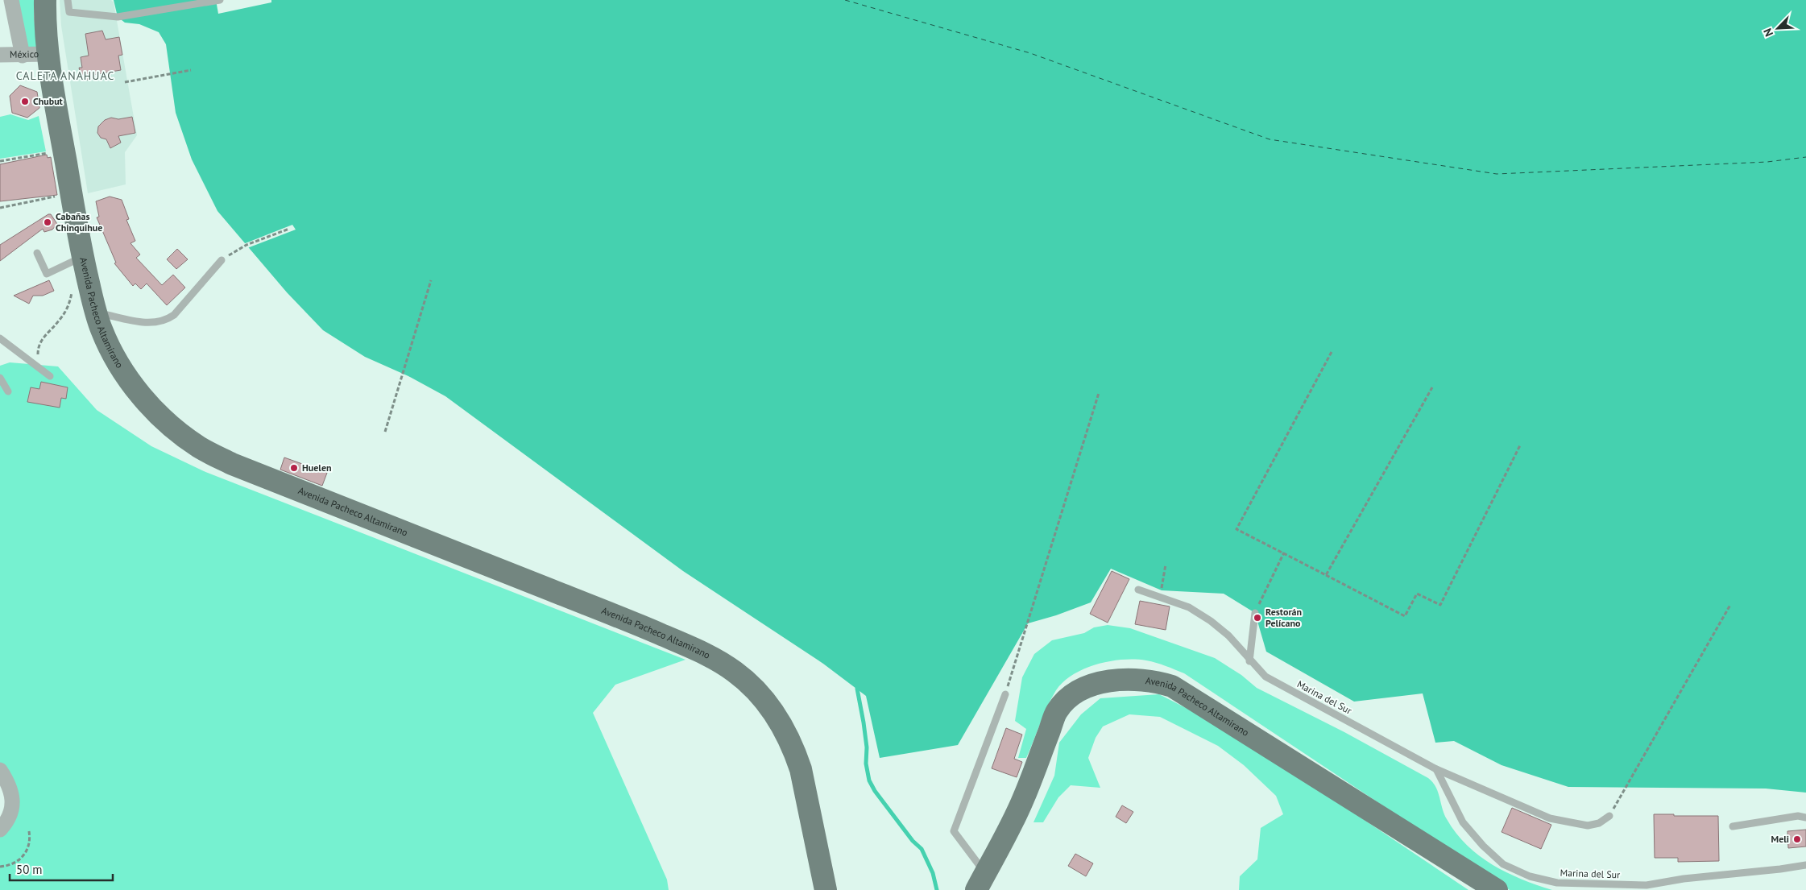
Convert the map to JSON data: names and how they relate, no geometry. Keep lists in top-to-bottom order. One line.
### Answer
{"streets":{"main road":["Avenida Pacheco Altamirano"],"street":["México"],"lane":["Marina del Sur"]},"crossings":[["México","Avenida Pacheco Altamirano"]],"districts":["CALETA ANAHUAC"],"places":["Chubut","Cabañas Chinquihue","Huelen","Restorán Pelícano","Meli"],"scale_bar":"50 m","north":"bottom left"}
